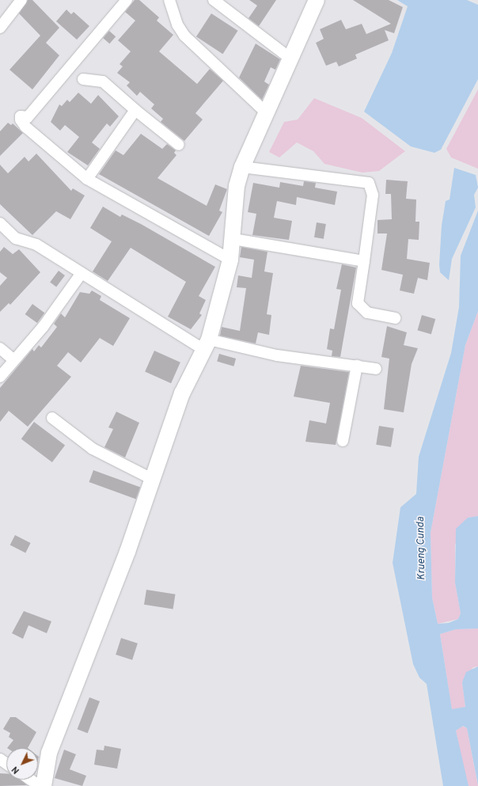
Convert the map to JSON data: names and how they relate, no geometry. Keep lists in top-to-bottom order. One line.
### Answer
{"water":["Krueng Cunda"],"north":"bottom left"}
